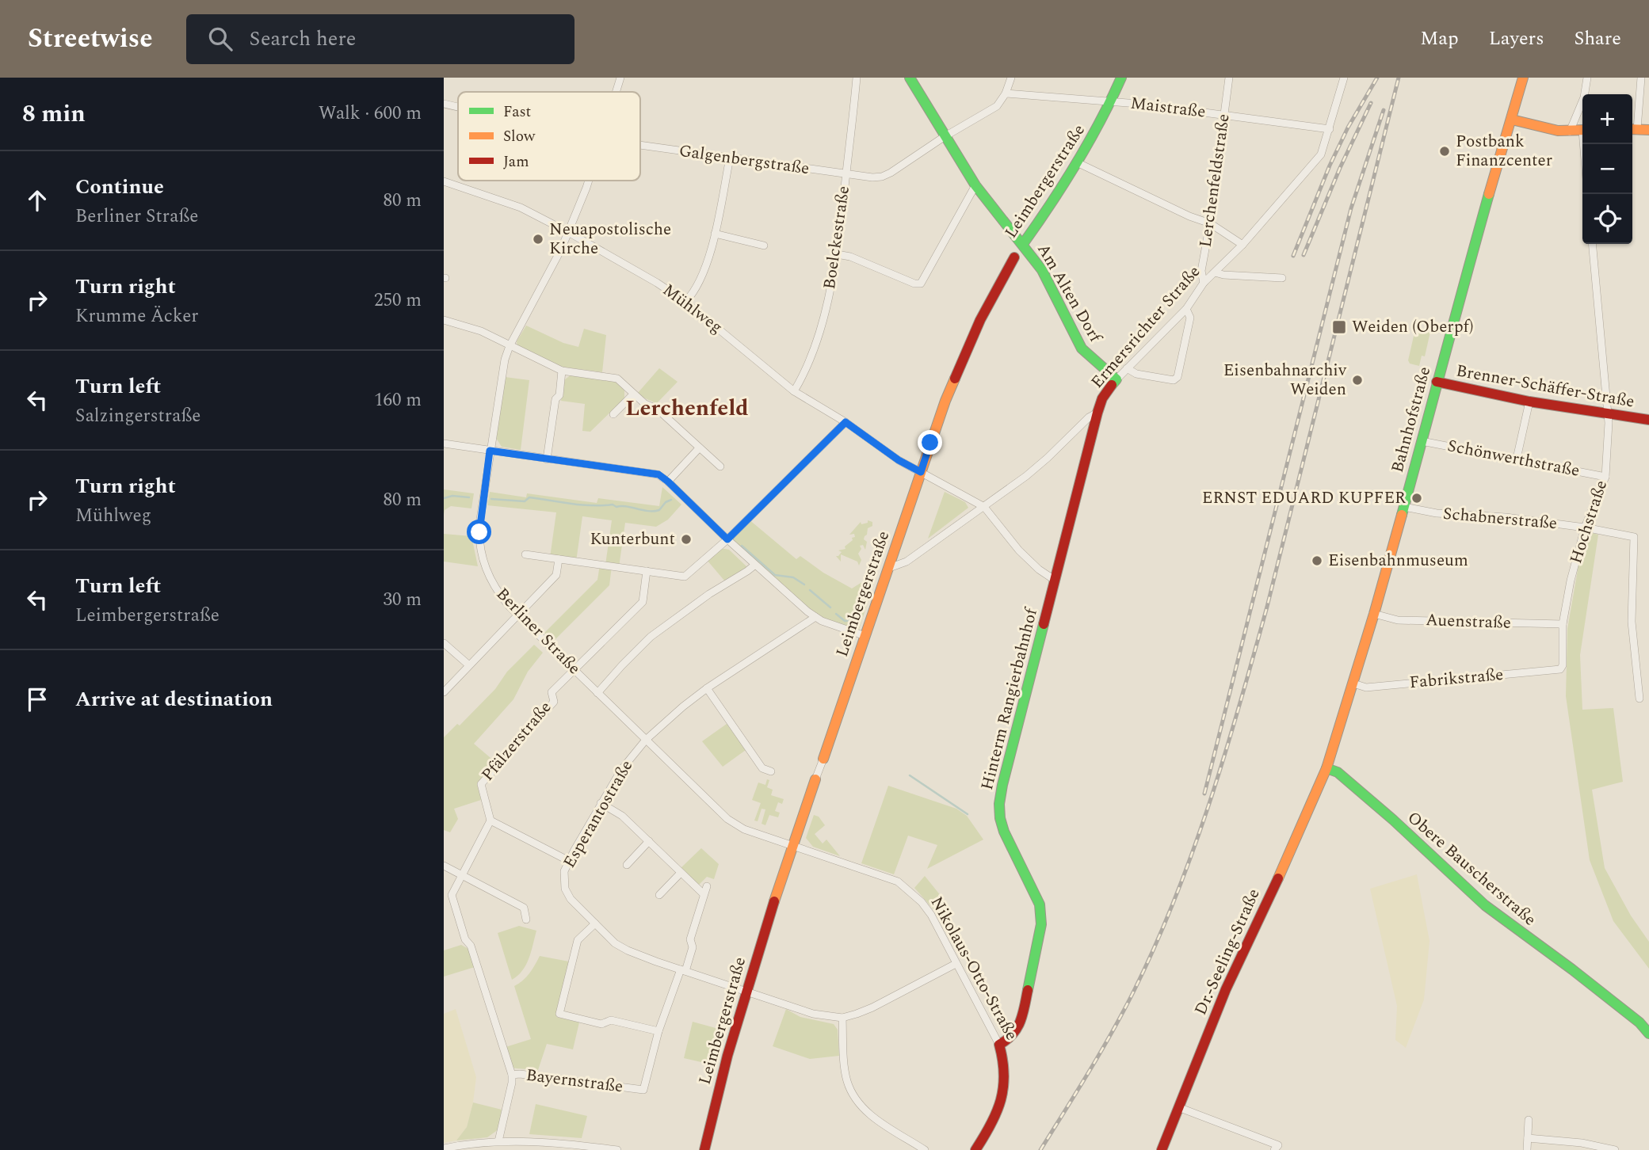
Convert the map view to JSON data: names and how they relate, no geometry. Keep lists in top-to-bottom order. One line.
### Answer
{"streets":{"street":["Maistraße","Galgenbergstraße","Lerchenfeldstraße","Leimbergerstraße","Boelckestraße","Am Alten Dorf","Mühlweg","Ermersrichter Straße","Brenner-Schäffer-Straße","Bahnhofstraße","Schönwerthstraße","Schabnerstraße","Hochstraße","Auenstraße","Berliner Straße","Fabrikstraße","Hinterm Rangierbahnhof","Pfälzerstraße","Esperantostraße","Obere Bauscherstraße","Dr.-Seeling-Straße","Nikolaus-Otto-Straße","Bayernstraße"]},"crossings":[["Maistraße","Galgenbergstraße"],["Maistraße","Lerchenfeldstraße"],["Maistraße","Leimbergerstraße"],["Maistraße","Ermersrichter Straße"],["Galgenbergstraße","Boelckestraße"],["Galgenbergstraße","Am Alten Dorf"],["Lerchenfeldstraße","Ermersrichter Straße"],["Leimbergerstraße","Am Alten Dorf"],["Leimbergerstraße","Mühlweg"],["Leimbergerstraße","Ermersrichter Straße"],["Leimbergerstraße","Berliner Straße"],["Leimbergerstraße","Esperantostraße"],["Leimbergerstraße","Nikolaus-Otto-Straße"],["Boelckestraße","Mühlweg"],["Am Alten Dorf","Ermersrichter Straße"],["Mühlweg","Ermersrichter Straße"],["Mühlweg","Berliner Straße"],["Ermersrichter Straße","Hinterm Rangierbahnhof"],["Brenner-Schäffer-Straße","Bahnhofstraße"],["Brenner-Schäffer-Straße","Hochstraße"],["Bahnhofstraße","Schönwerthstraße"],["Bahnhofstraße","Schabnerstraße"],["Bahnhofstraße","Auenstraße"],["Bahnhofstraße","Fabrikstraße"],["Bahnhofstraße","Obere Bauscherstraße"],["Bahnhofstraße","Dr.-Seeling-Straße"],["Schönwerthstraße","Hochstraße"],["Schabnerstraße","Hochstraße"],["Hochstraße","Auenstraße"],["Hochstraße","Fabrikstraße"],["Berliner Straße","Pfälzerstraße"],["Berliner Straße","Esperantostraße"],["Berliner Straße","Nikolaus-Otto-Straße"],["Hinterm Rangierbahnhof","Nikolaus-Otto-Straße"],["Esperantostraße","Bayernstraße"],["Obere Bauscherstraße","Dr.-Seeling-Straße"]],"districts":["Lerchenfeld"],"places":{"other":["Postbank Finanzcenter","Neuapostolische Kirche","Eisenbahnarchiv Weiden","ERNST EDUARD KUPFER","Kunterbunt","Eisenbahnmuseum"],"transit":["Weiden (Oberpf)"]},"legend":["Fast","Slow","Jam"],"page":{"header":"Streetwise","search":"Search here","nav":["Map","Layers","Share"],"heading":["8 min","Walk · 600 m"],"map_buttons":["+","−"],"list":[["Continue","Berliner Straße","80 m"],["Turn right","Krumme Äcker","250 m"],["Turn left","Salzingerstraße","160 m"],["Turn right","Mühlweg","80 m"],["Turn left","Leimbergerstraße","30 m"],"Arrive at destination"]}}
